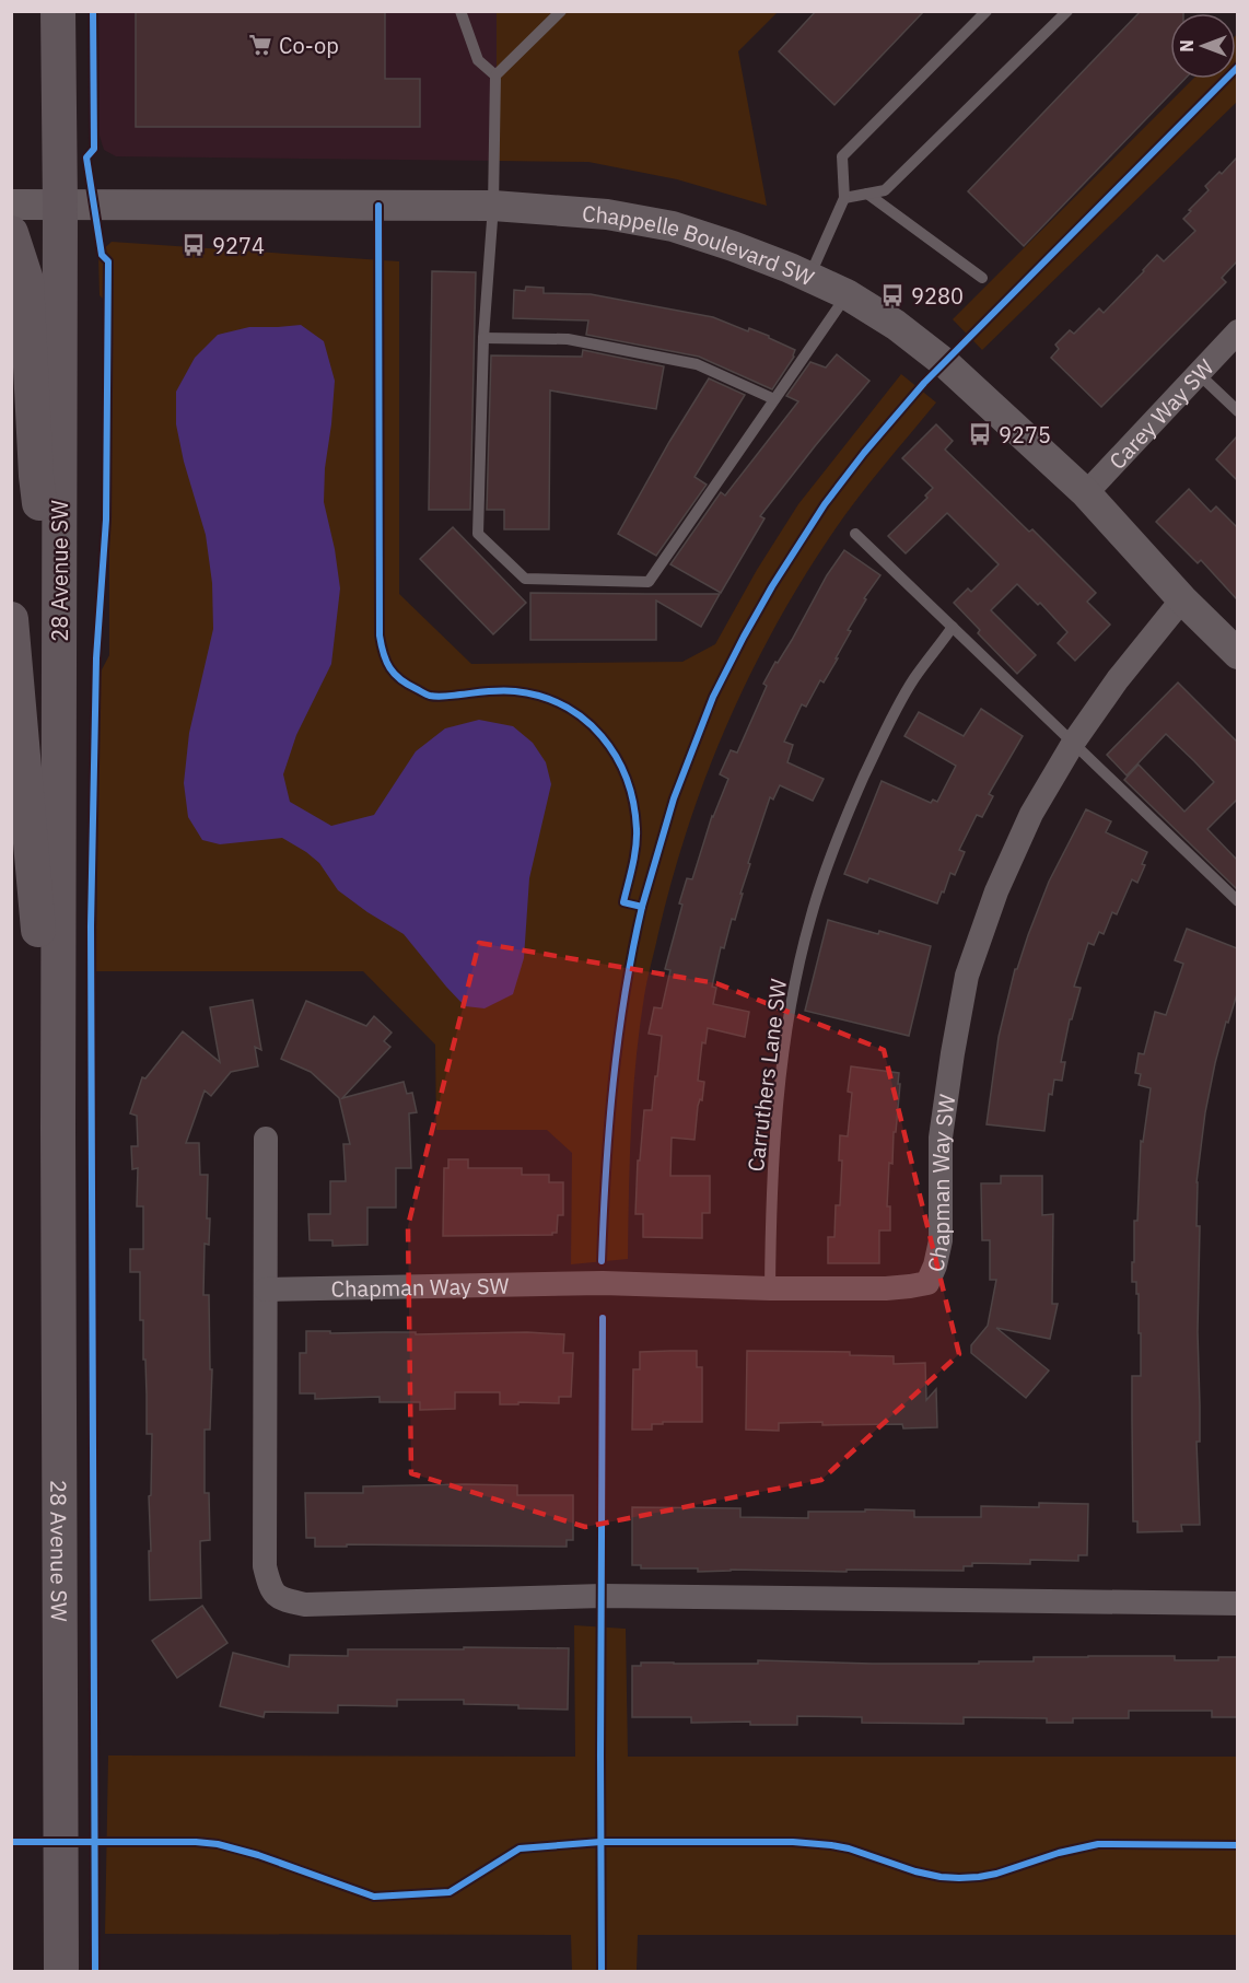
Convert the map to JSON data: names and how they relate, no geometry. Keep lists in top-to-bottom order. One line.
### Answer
{"streets":{"main road":["28 Avenue SW"],"street":["Chappelle Boulevard SW","Carey Way SW","Chapman Way SW"],"lane":["Carruthers Lane SW"]},"crossings":[["Chappelle Boulevard SW","Carey Way SW"],["Chappelle Boulevard SW","28 Avenue SW"],["Chappelle Boulevard SW","Chapman Way SW"],["Carruthers Lane SW","Chapman Way SW"]],"places":{"supermarket":["Co-op"],"bus stop":["9274","9280","9275"]},"north":"left"}
